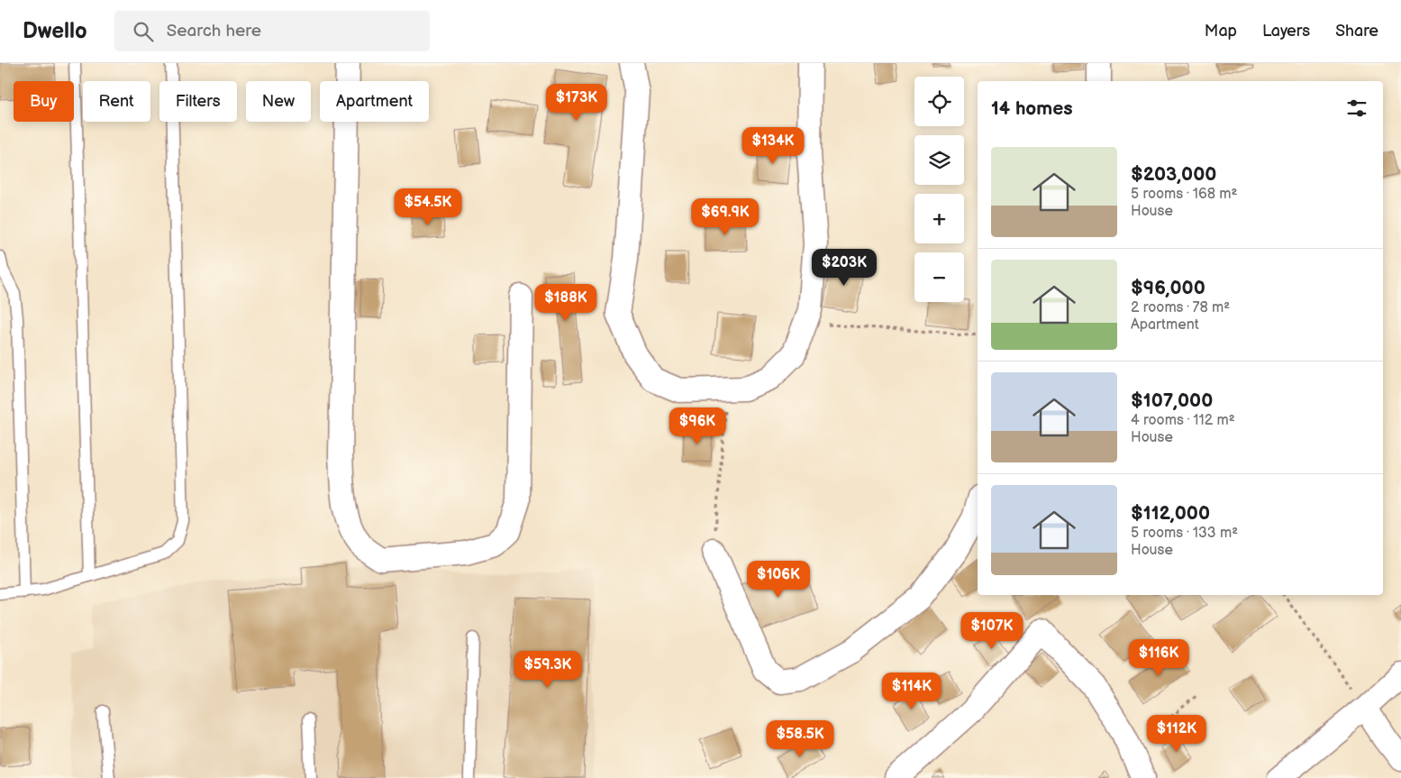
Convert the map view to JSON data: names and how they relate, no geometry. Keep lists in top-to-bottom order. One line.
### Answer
{"page":{"header":"Dwello","search":"Search here","nav":["Map","Layers","Share"],"map_buttons":["+","−"],"chip":["Buy","Rent","Filters","New","Apartment"],"heading":"14 homes","price":["$173K","$134K","$54.5K","$69.9K","$203K","$188K","$96K","$106K","$107K","$116K","$59.3K","$114K","$112K","$58.5K"],"list":[{"name":"$203,000","note":"5 rooms · 168 m² · House"},{"name":"$96,000","note":"2 rooms · 78 m² · Apartment"},{"name":"$107,000","note":"4 rooms · 112 m² · House"},{"name":"$112,000","note":"5 rooms · 133 m² · House"}]}}
